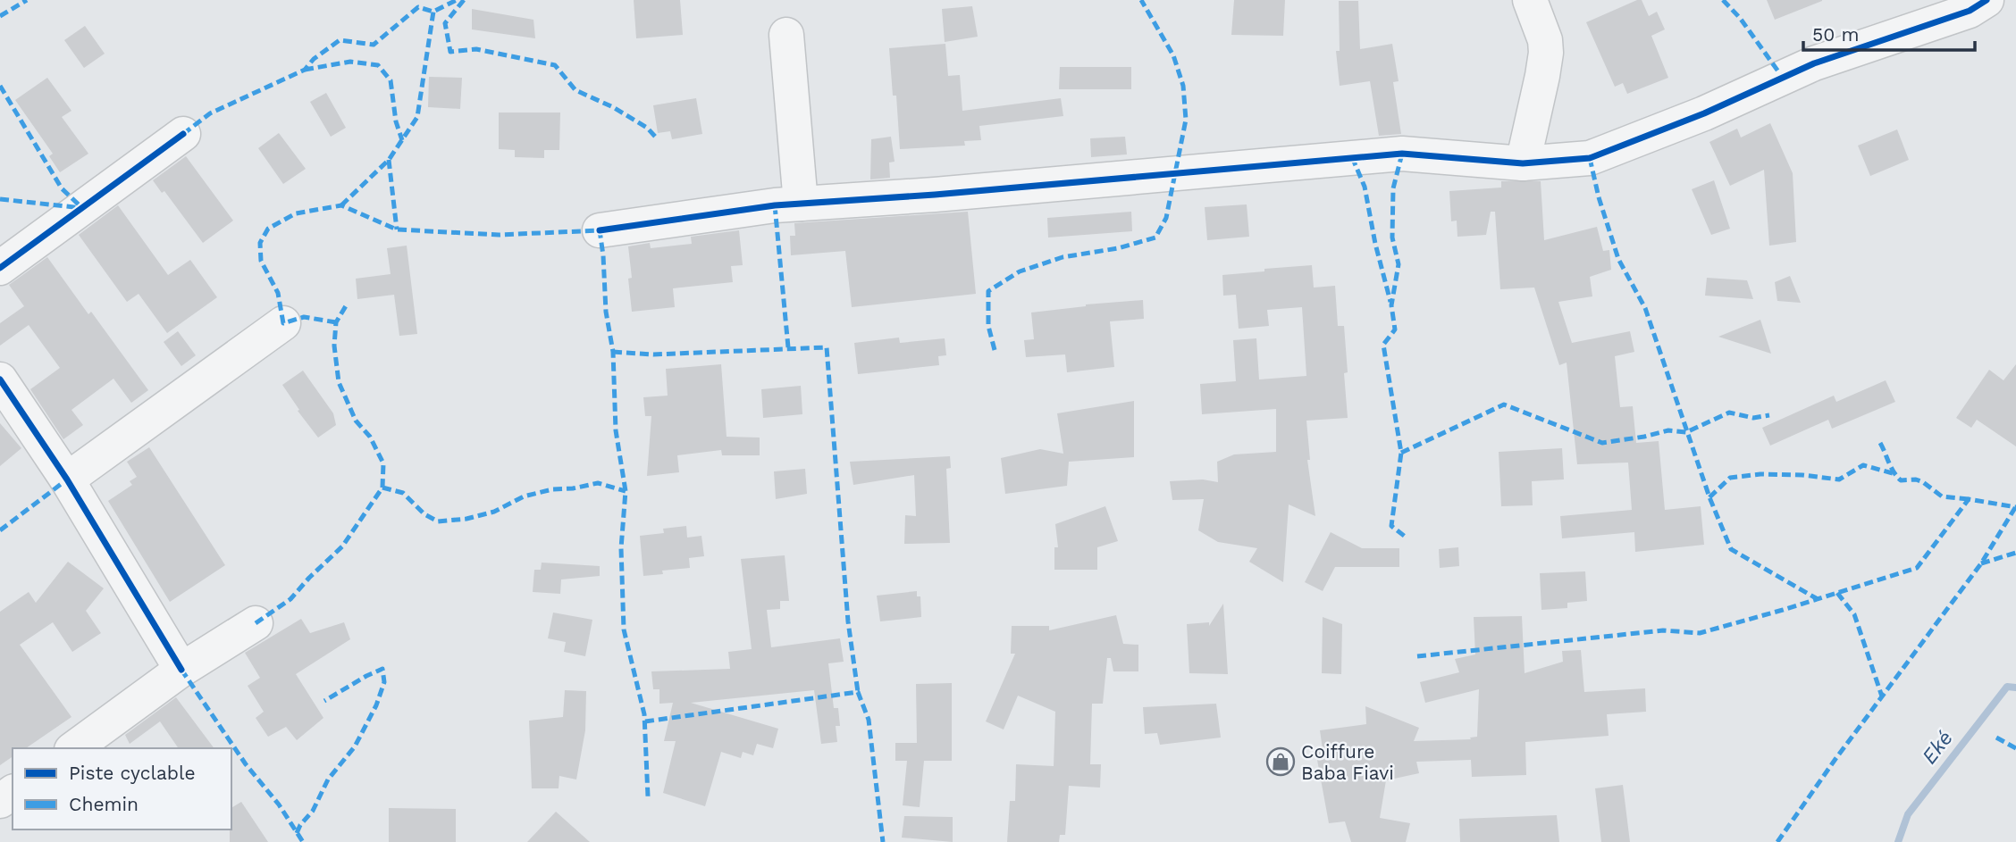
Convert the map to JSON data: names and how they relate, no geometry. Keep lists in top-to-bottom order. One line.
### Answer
{"water":["Eké"],"places":{"shop":["Coiffure Baba Fiavi"]},"legend":["Piste cyclable","Chemin"],"scale_bar":"50 m"}
